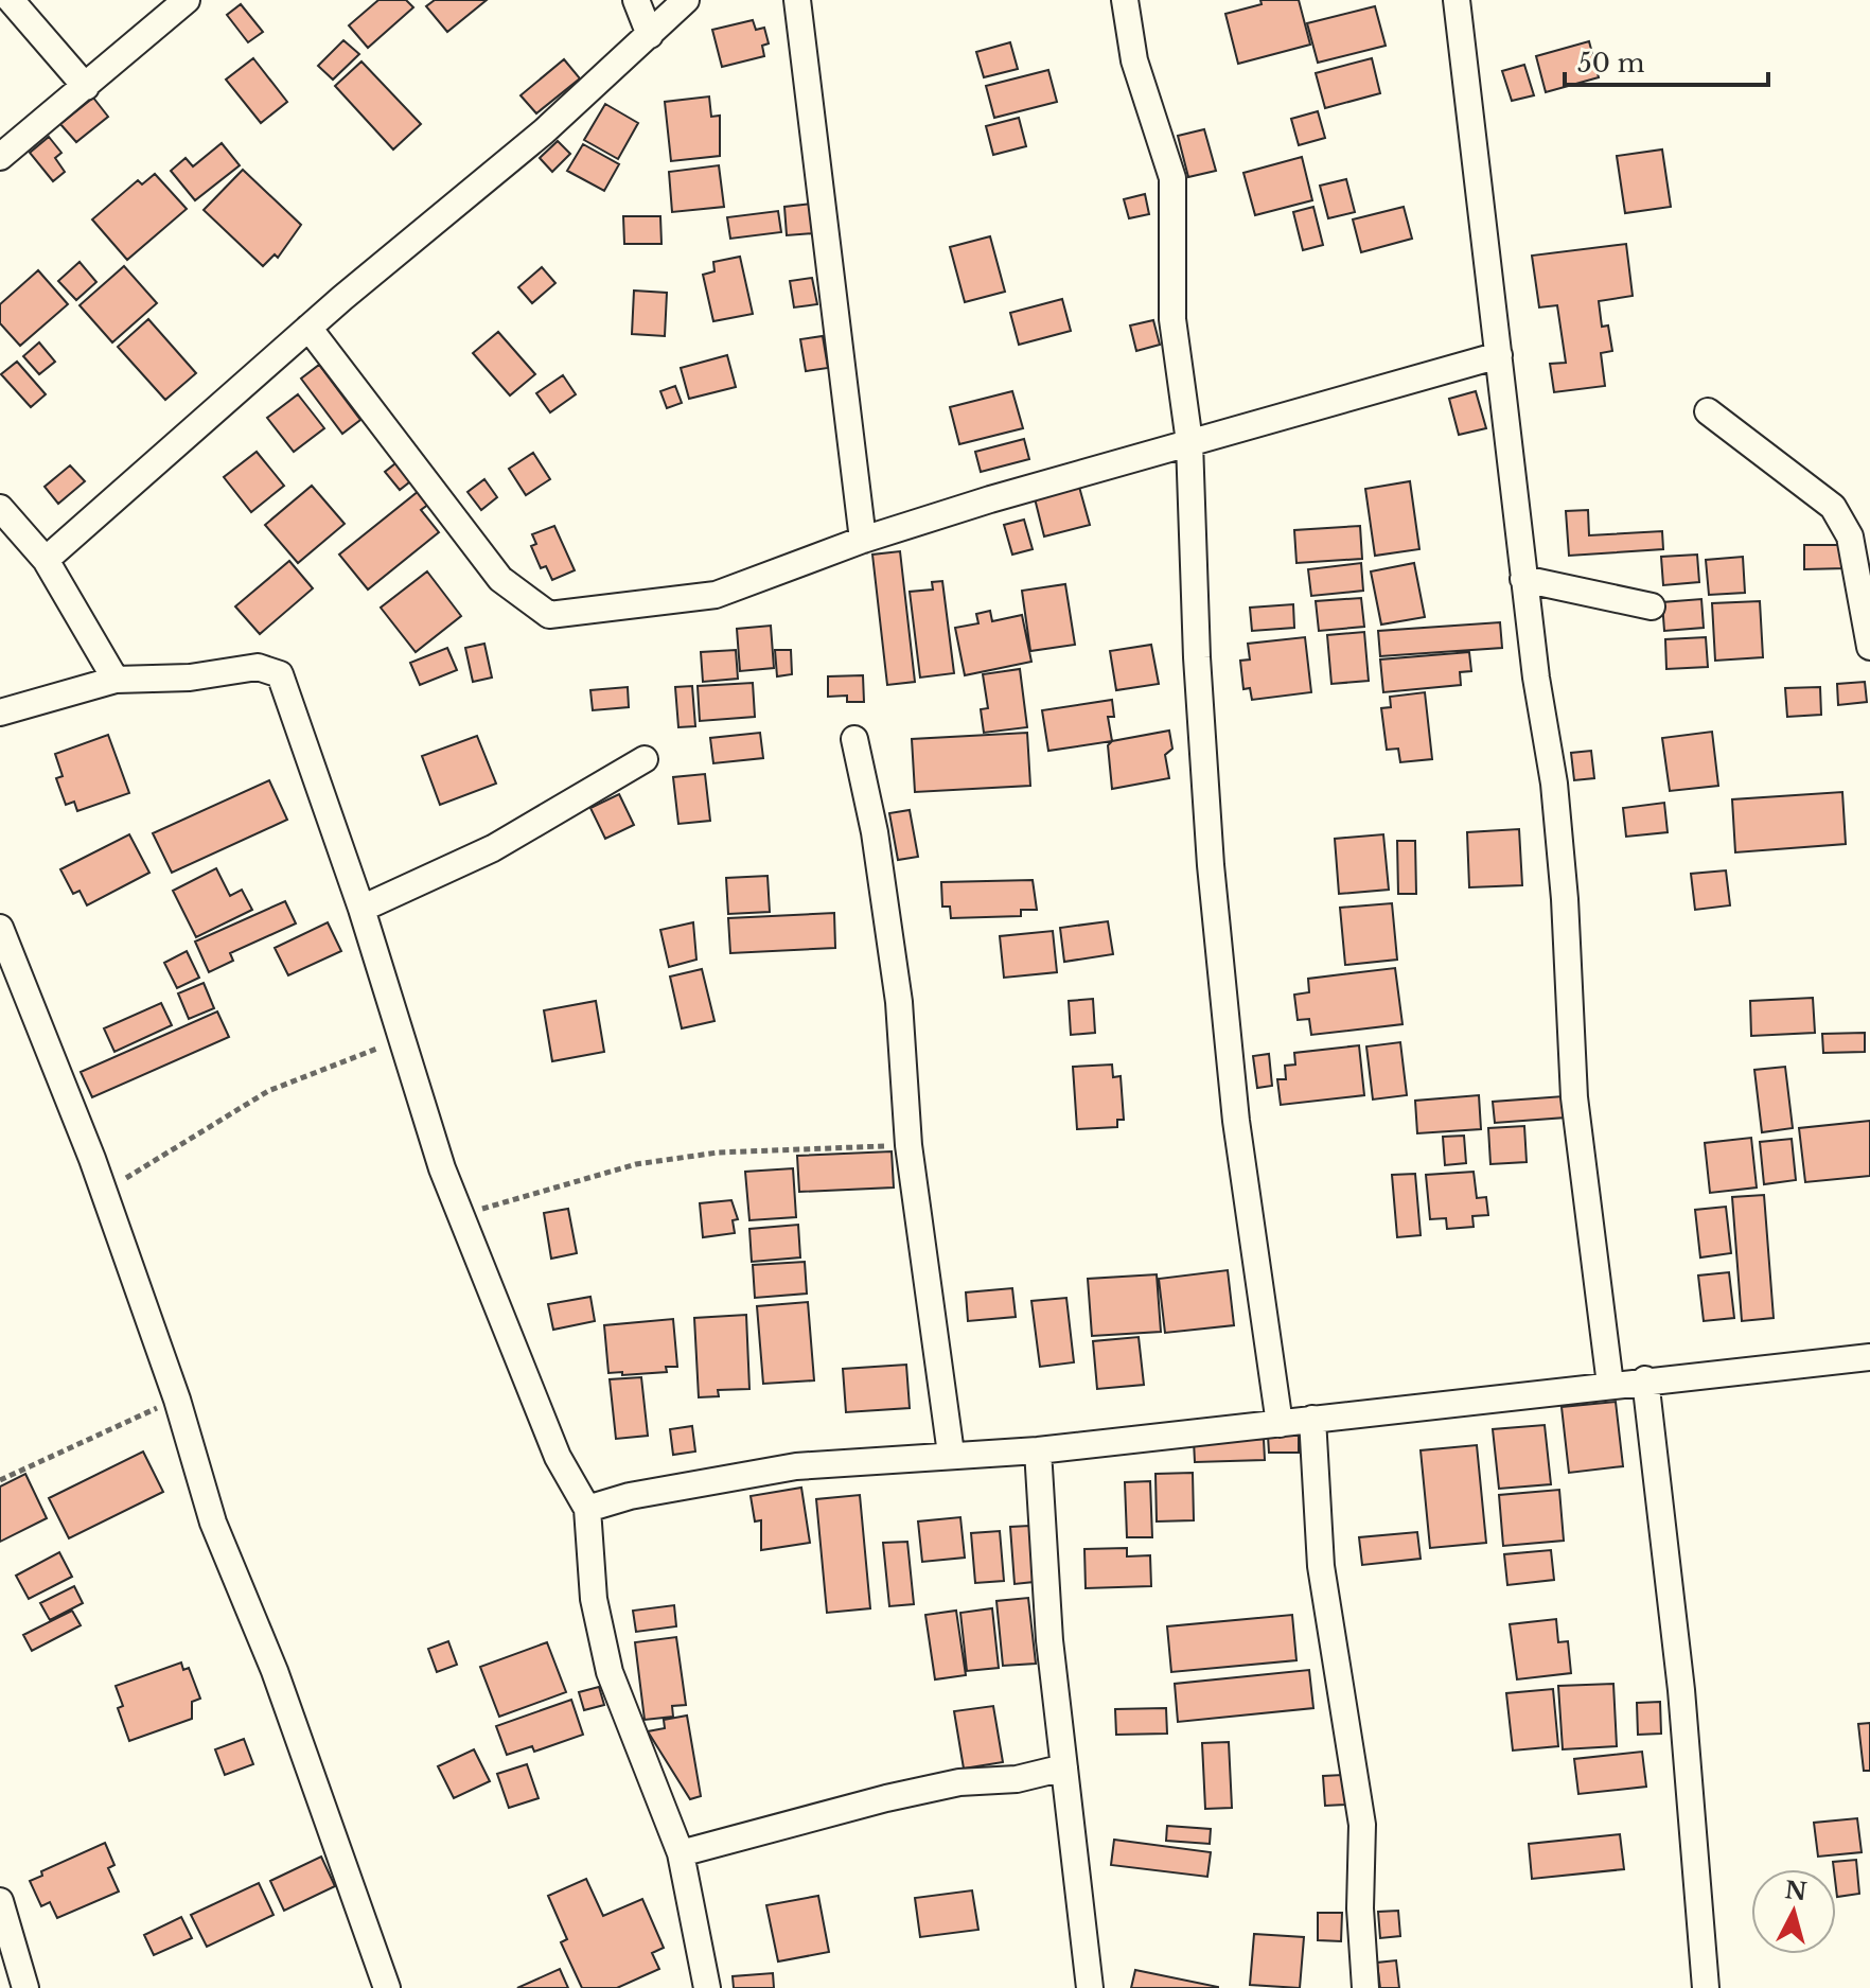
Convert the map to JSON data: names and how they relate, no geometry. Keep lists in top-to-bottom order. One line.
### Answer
{"scale_bar":"50 m","north":"top"}
